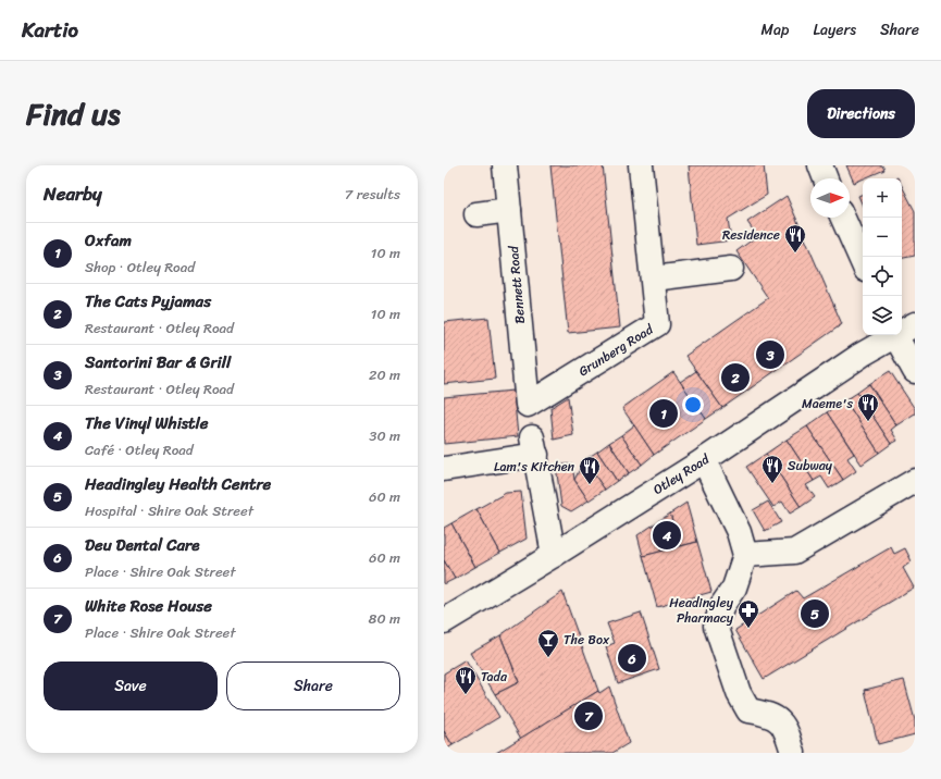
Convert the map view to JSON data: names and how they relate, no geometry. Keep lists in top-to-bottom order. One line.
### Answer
{"streets":{"main road":["Bennett Road","Grunberg Road","Otley Road"]},"crossings":[["Bennett Road","Grunberg Road"]],"places":{"restaurant":["Residence","Maeme's","Subway","Lam's Kitchen","Tada"],"pharmacy":["Headingley Pharmacy"],"bar":["The Box"]},"north":"right","page":{"header":"Kartio","nav":["Map","Layers","Share"],"title":"Find us","buttons":["Directions",["Save","Share"]],"heading":["Nearby","7 results"],"map_buttons":["+","−"],"list":[{"mark":"1","name":"Oxfam","note":"Shop · Otley Road","value":"10 m"},{"mark":"2","name":"The Cats Pyjamas","note":"Restaurant · Otley Road","value":"10 m"},{"mark":"3","name":"Santorini Bar & Grill","note":"Restaurant · Otley Road","value":"20 m"},{"mark":"4","name":"The Vinyl Whistle","note":"Café · Otley Road","value":"30 m"},{"mark":"5","name":"Headingley Health Centre","note":"Hospital · Shire Oak Street","value":"60 m"},{"mark":"6","name":"Deu Dental Care","note":"Place · Shire Oak Street","value":"60 m"},{"mark":"7","name":"White Rose House","note":"Place · Shire Oak Street","value":"80 m"}],"pins":["3","2","1","4","5","6","7"]}}
